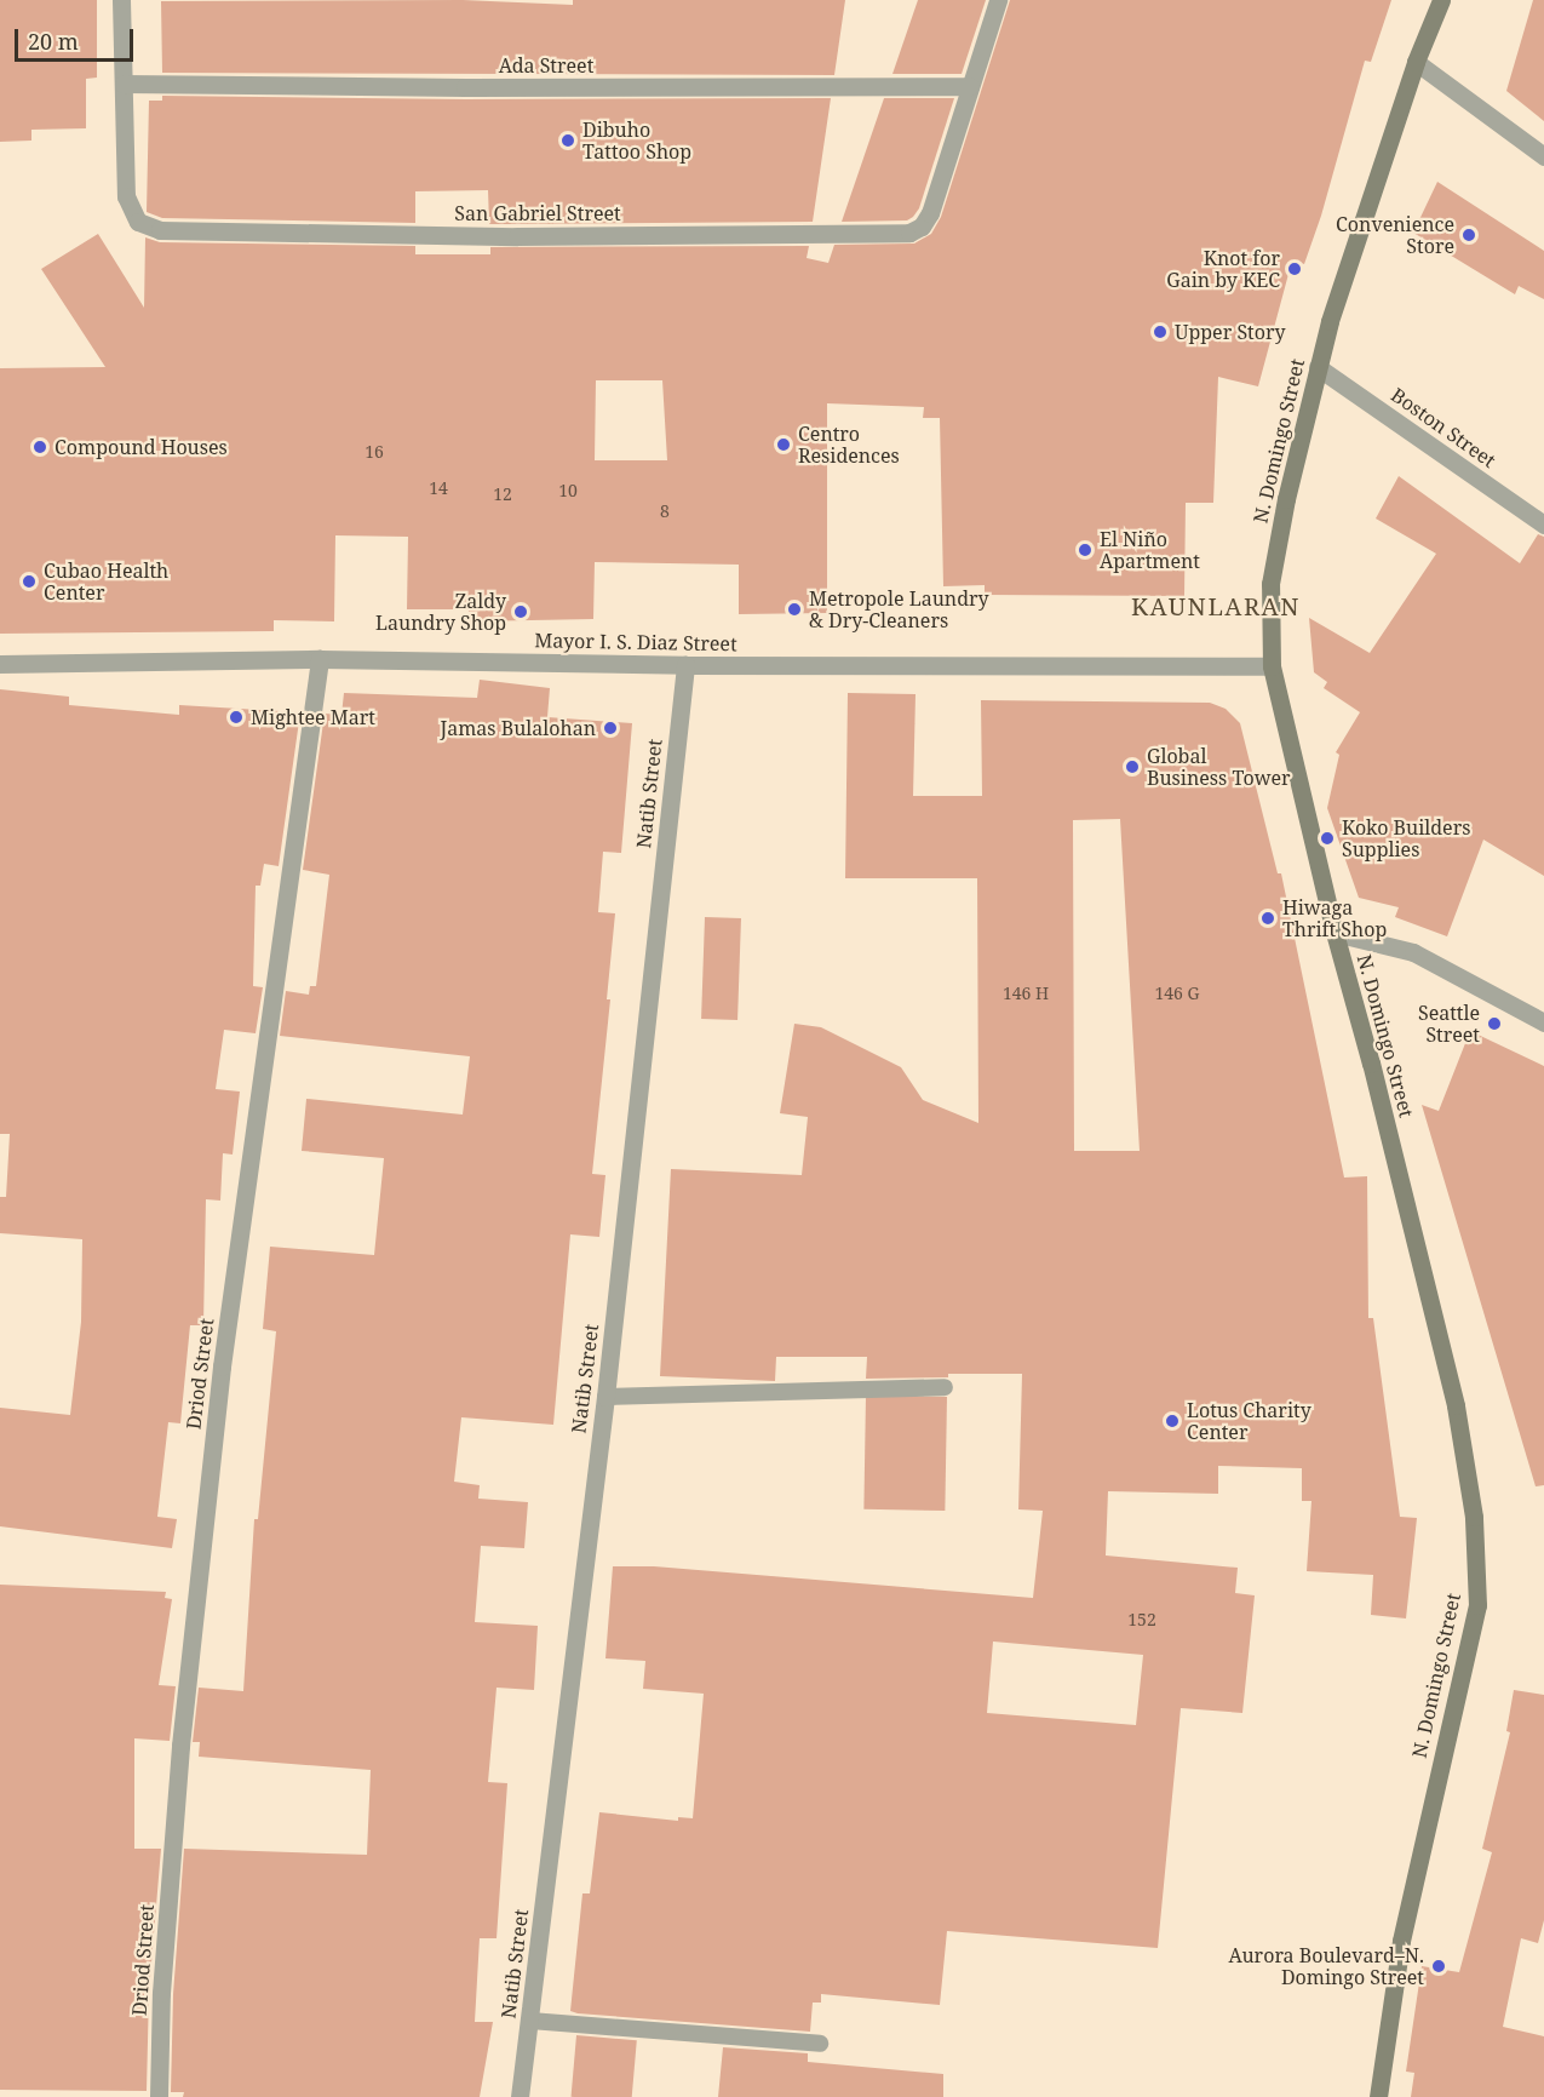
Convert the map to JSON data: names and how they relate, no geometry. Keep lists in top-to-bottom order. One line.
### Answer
{"streets":{"main road":["N. Domingo Street"],"street":["Ada Street","San Gabriel Street","Boston Street","Mayor I. S. Diaz Street","Natib Street","Driod Street"]},"crossings":[["Ada Street","San Gabriel Street"],["Boston Street","N. Domingo Street"],["N. Domingo Street","Mayor I. S. Diaz Street"],["Mayor I. S. Diaz Street","Natib Street"],["Mayor I. S. Diaz Street","Driod Street"]],"districts":["KAUNLARAN"],"places":["Dibuho Tattoo Shop","Convenience Store","Knot for Gain by KEC","Upper Story","Centro Residences","Compound Houses","El Niño Apartment","Cubao Health Center","Metropole Laundry & Dry-Cleaners","Zaldy Laundry Shop","Mightee Mart","Jamas Bulalohan","Global Business Tower","Koko Builders Supplies","Hiwaga Thrift Shop","Seattle Street","Lotus Charity Center","Aurora Boulevard–N. Domingo Street"],"house_numbers":["16","14","10","12","8","146 H","146 G","152"],"scale_bar":"20 m"}
